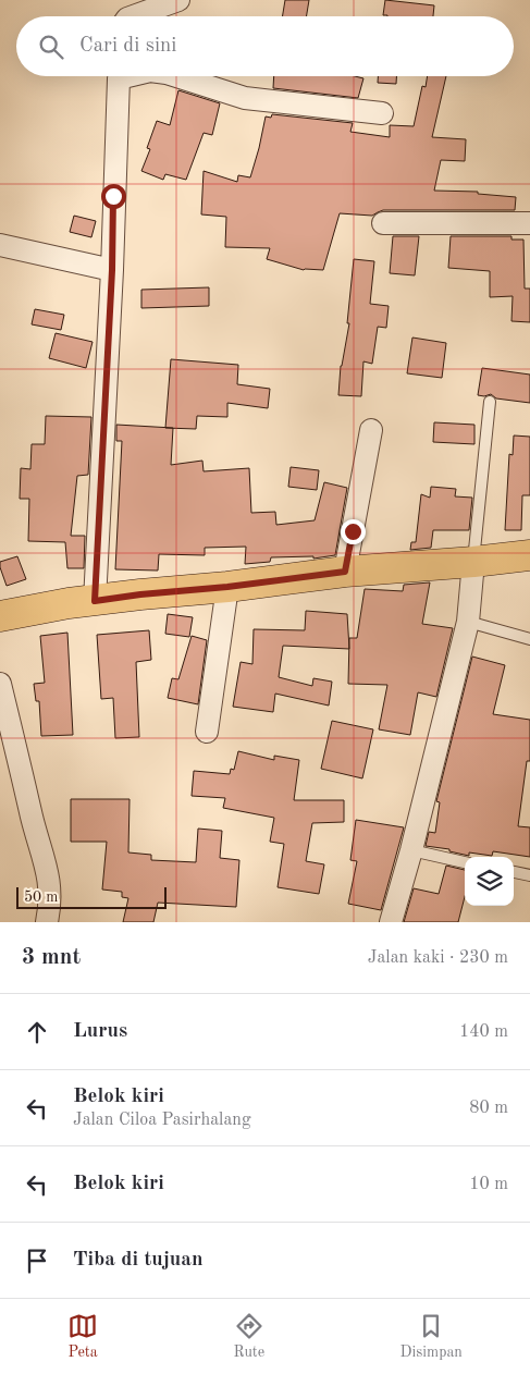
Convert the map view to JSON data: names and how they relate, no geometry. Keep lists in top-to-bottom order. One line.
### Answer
{"scale_bar":"50 m","page":{"search":"Cari di sini","scale":"50 m","heading":["3 mnt","Jalan kaki · 230 m"],"list":[["Lurus","140 m"],["Belok kiri","Jalan Ciloa Pasirhalang","80 m"],["Belok kiri","10 m"],"Tiba di tujuan"],"nav":["Peta","Rute","Disimpan"]}}
